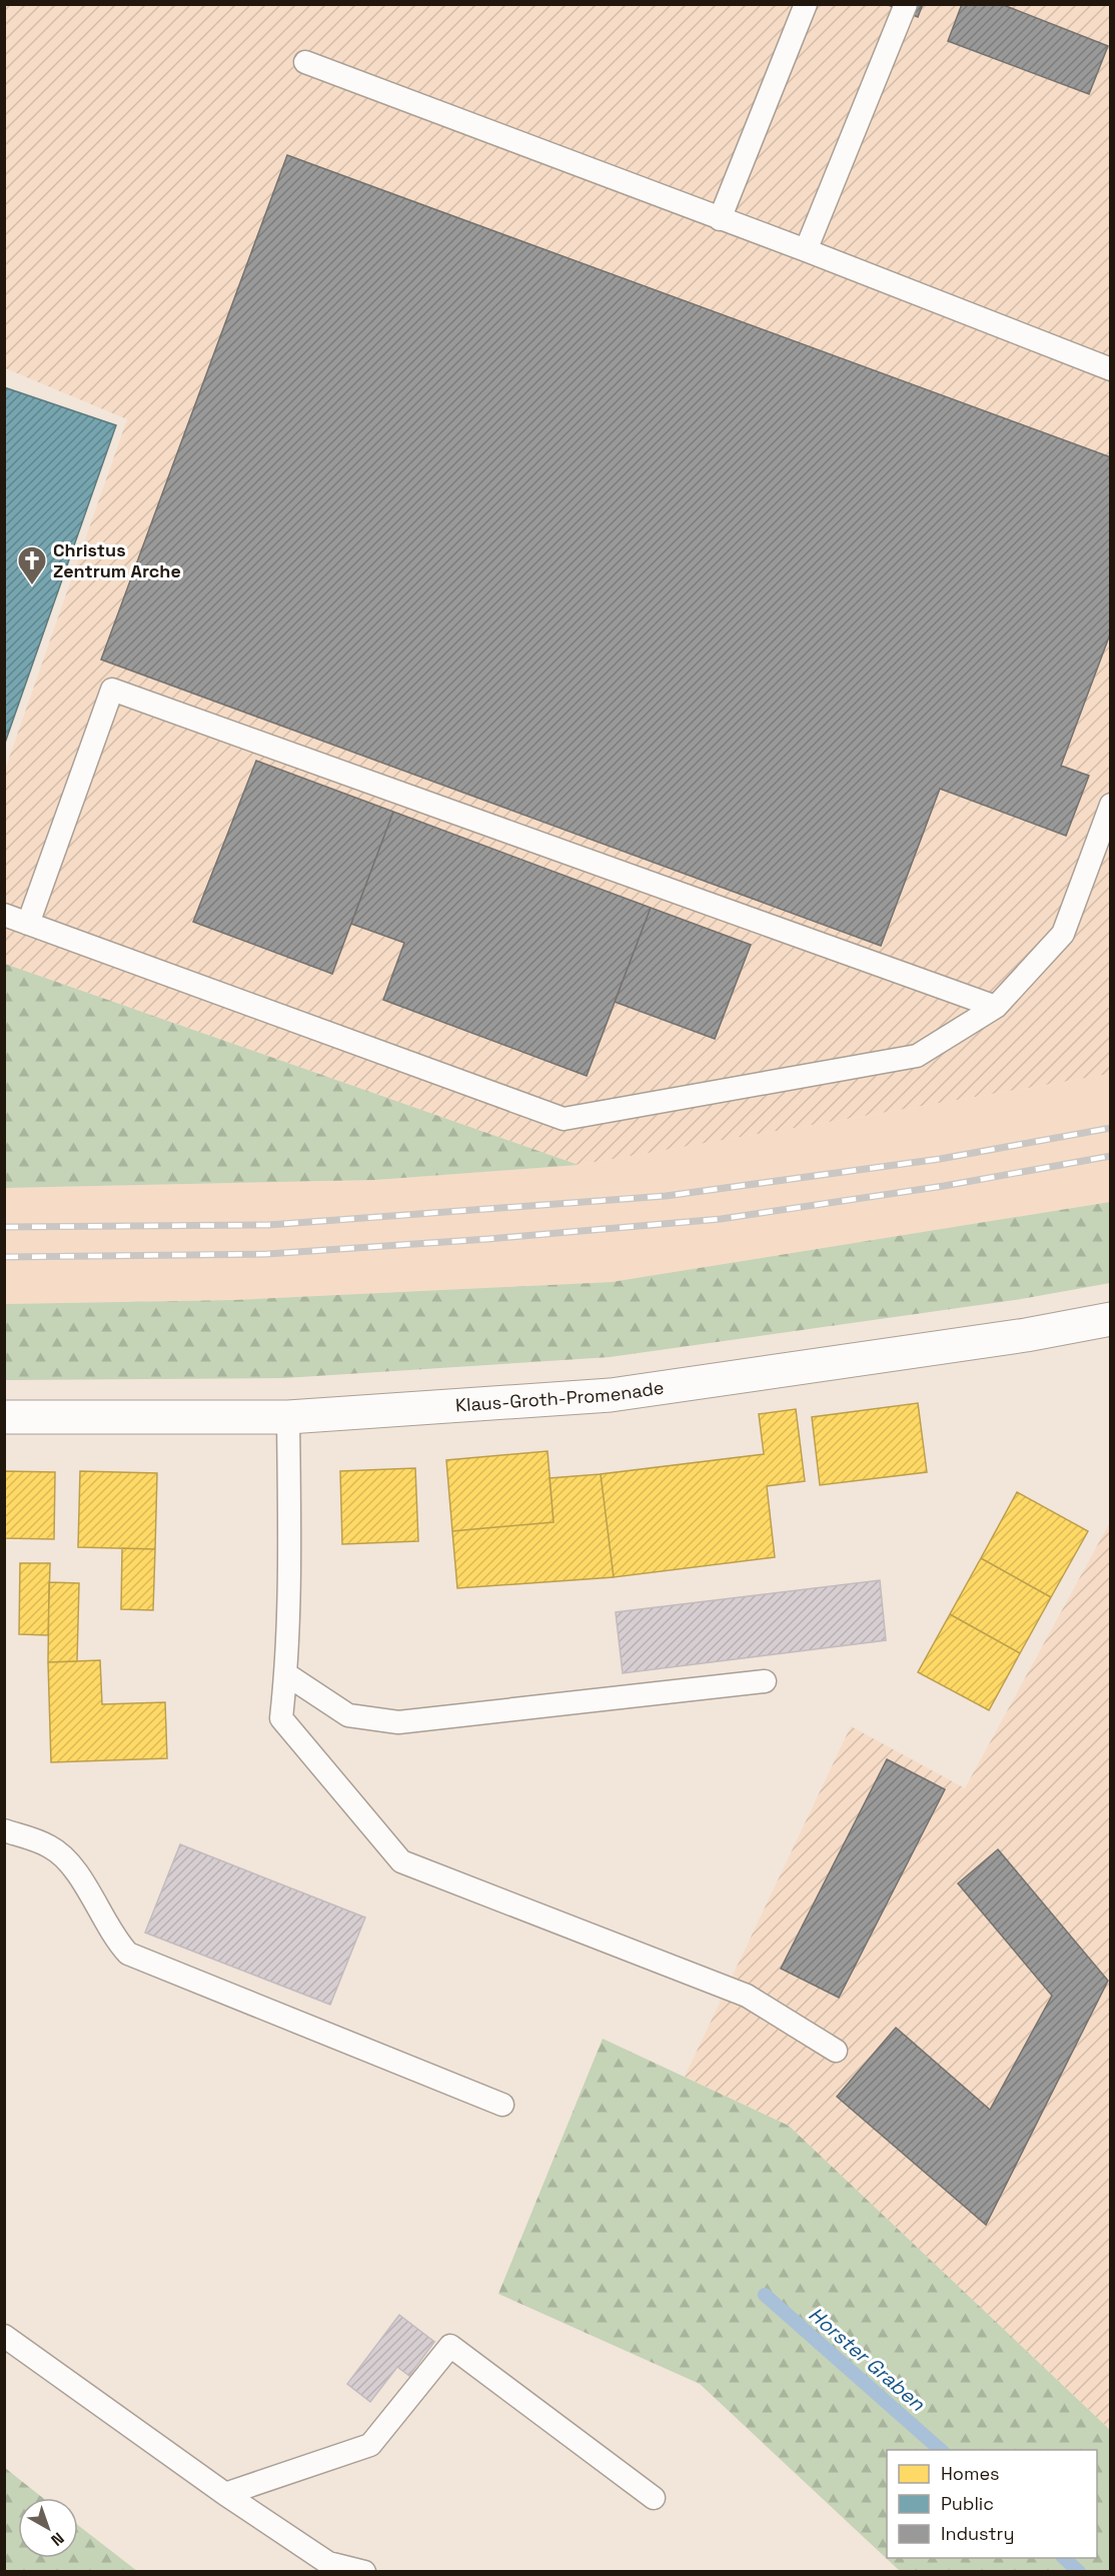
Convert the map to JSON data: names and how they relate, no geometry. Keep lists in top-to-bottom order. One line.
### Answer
{"streets":{"street":["Klaus-Groth-Promenade"]},"water":["Horster Graben"],"places":{"church":["Christus Zentrum Arche"]},"legend":["Homes","Public","Industry"],"north":"bottom right"}
